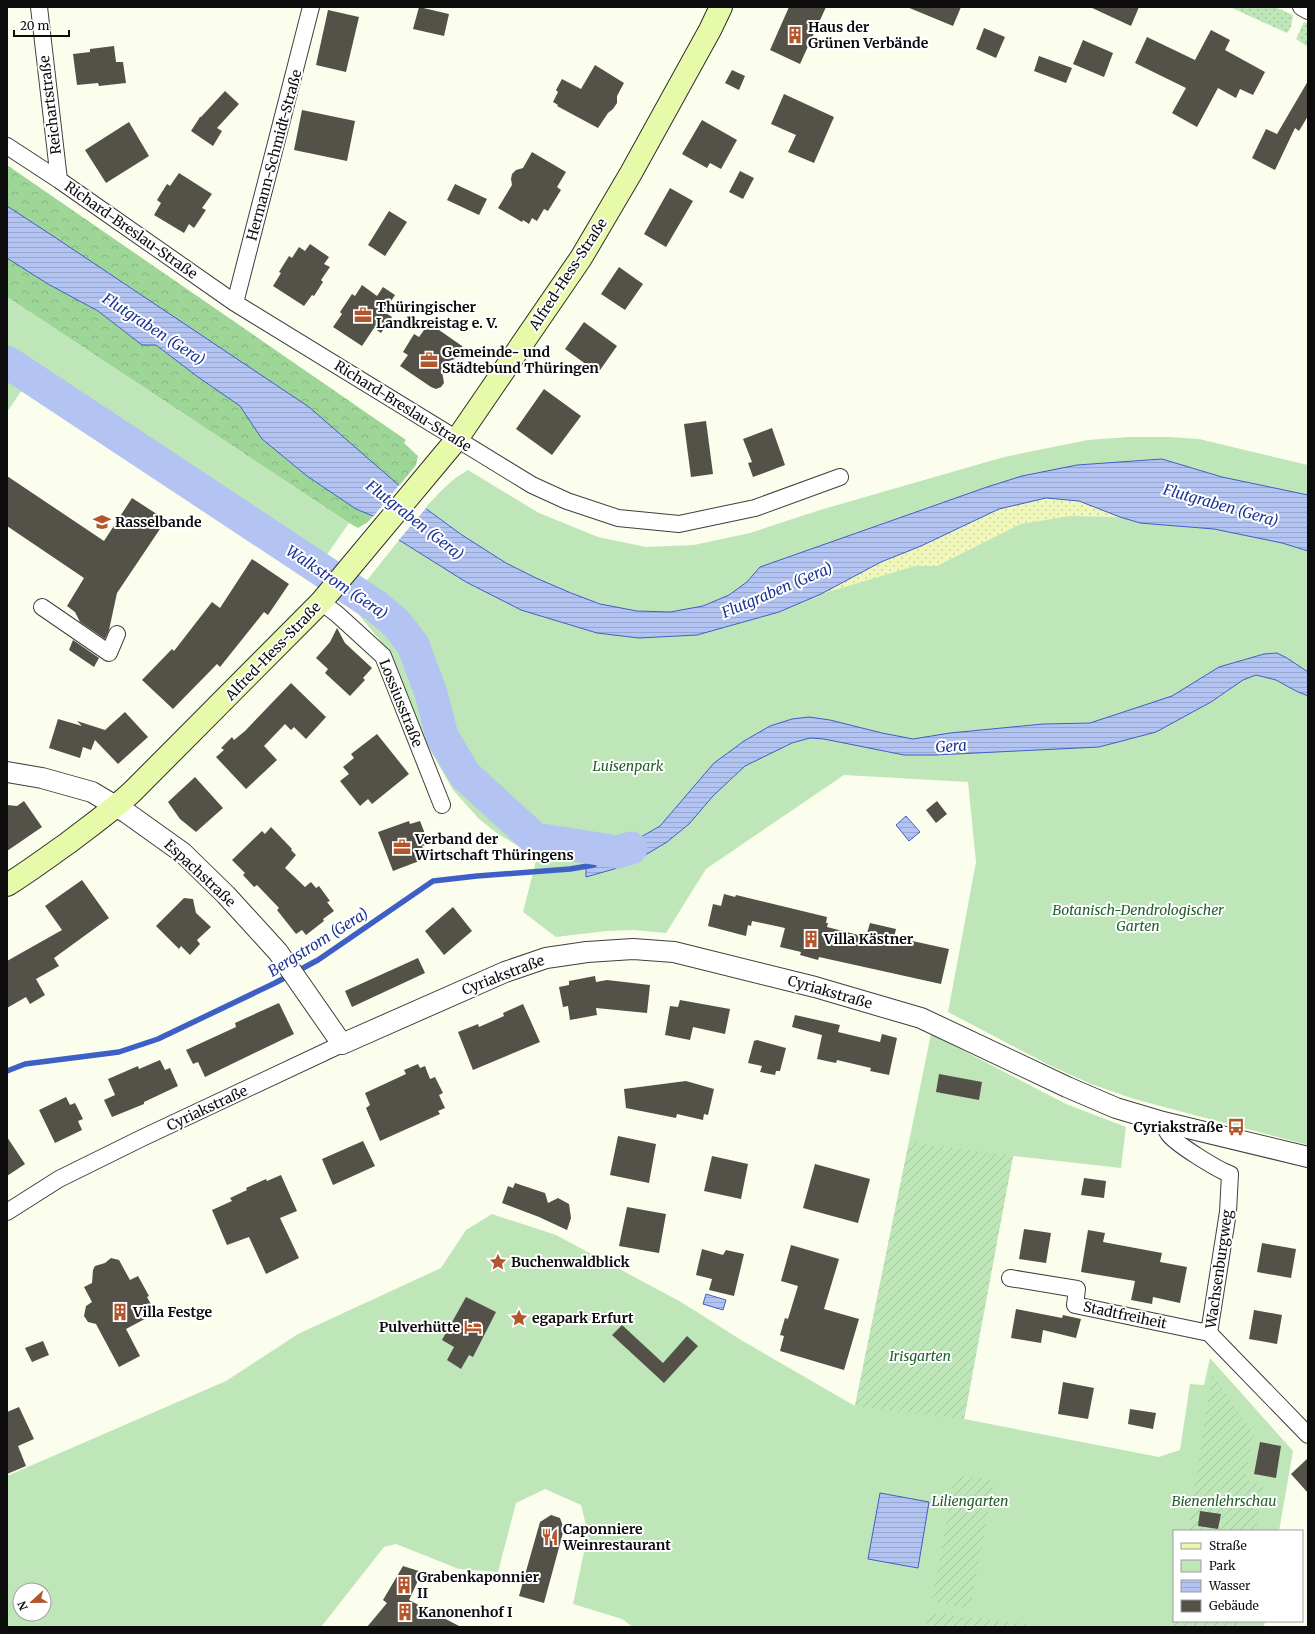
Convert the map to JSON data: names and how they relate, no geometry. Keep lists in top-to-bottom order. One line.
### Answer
{"streets":{"main road":["Alfred-Hess-Straße"],"street":["Reichartstraße","Hermann-Schmidt-Straße","Richard-Breslau-Straße","Lossiusstraße","Espachstraße","Cyriakstraße","Wachsenburgweg","Stadtfreiheit"]},"crossings":[["Reichartstraße","Richard-Breslau-Straße"],["Hermann-Schmidt-Straße","Richard-Breslau-Straße"],["Richard-Breslau-Straße","Alfred-Hess-Straße"],["Alfred-Hess-Straße","Lossiusstraße"],["Alfred-Hess-Straße","Espachstraße"],["Espachstraße","Cyriakstraße"],["Cyriakstraße","Wachsenburgweg"],["Wachsenburgweg","Stadtfreiheit"]],"water":["Flutgraben (Gera)","Walkstrom (Gera)","Gera","Bergstrom (Gera)"],"parks":["Luisenpark","Botanisch-Dendrologischer Garten","Irisgarten","Liliengarten","Bienenlehrschau"],"places":{"building":["Haus der Grünen Verbände","Villa Kästner","Villa Festge","Grabenkaponnier II","Kanonenhof I"],"office":["Thüringischer Landkreistag e. V.","Gemeinde- und Städtebund Thüringen","Verband der Wirtschaft Thüringens"],"school or university":["Rasselbande"],"bus stop":["Cyriakstraße"],"place":["Buchenwaldblick","egapark Erfurt"],"hotel":["Pulverhütte"],"restaurant":["Caponniere Weinrestaurant"]},"legend":["Straße","Park","Wasser","Gebäude"],"scale_bar":"20 m","north":"left"}
